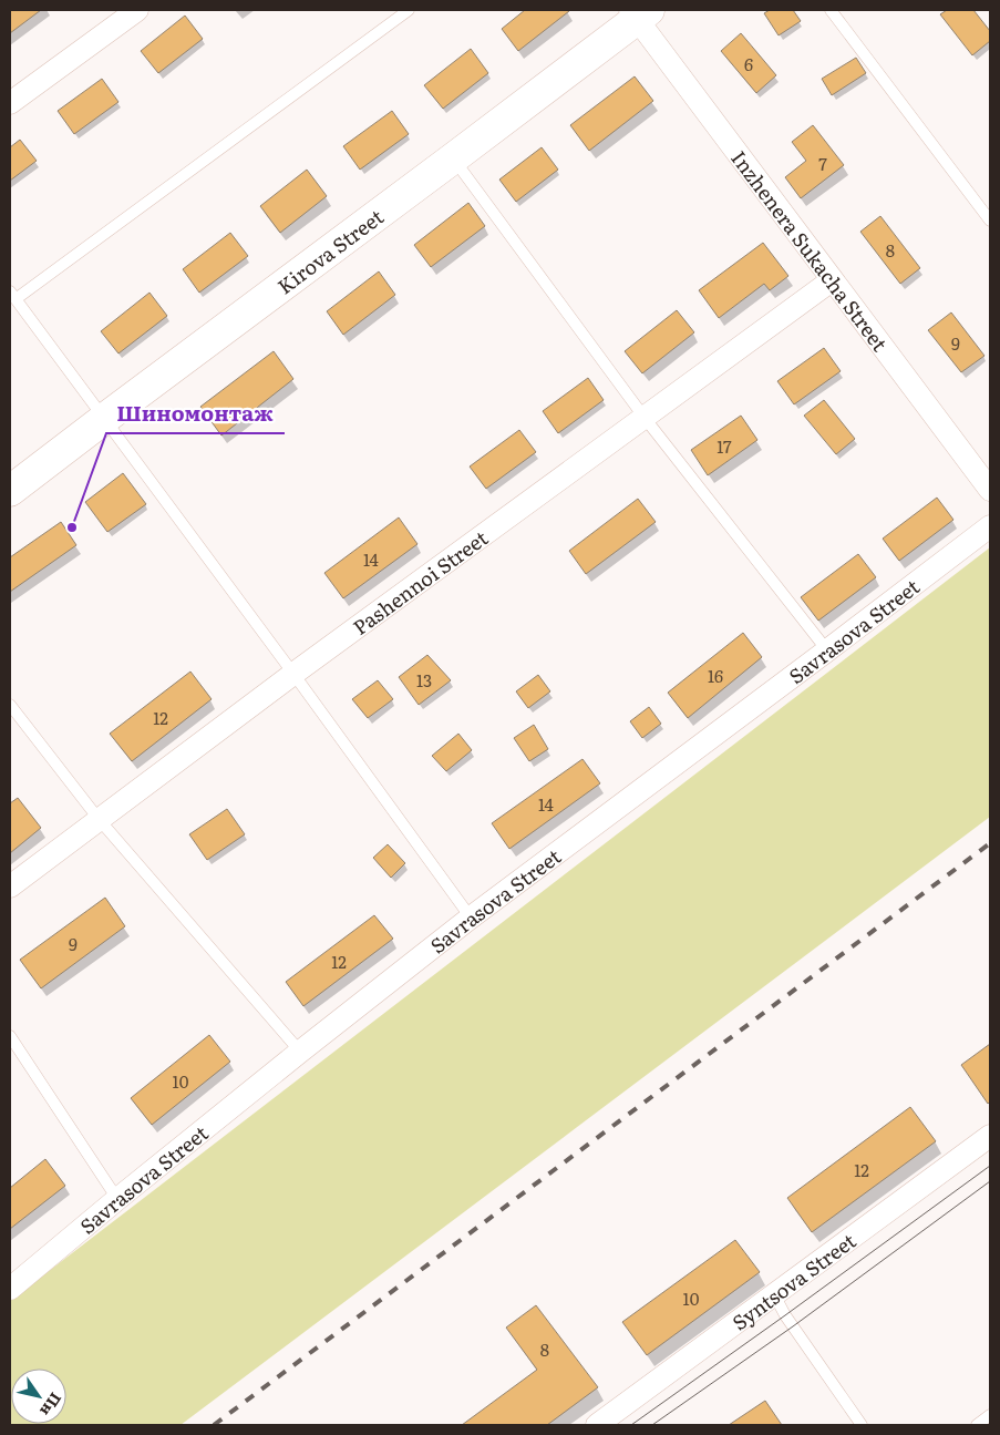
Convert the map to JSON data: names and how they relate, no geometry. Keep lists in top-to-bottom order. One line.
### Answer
{"streets":{"main road":["Kirova Street"],"street":["Inzhenera Sukacha Street","Pashennoi Street","Savrasova Street","Syntsova Street"]},"crossings":[["Kirova Street","Inzhenera Sukacha Street"],["Inzhenera Sukacha Street","Pashennoi Street"]],"places":["Шиномонтаж"],"house_numbers":["6","7","8","9","17","14","16","13","12","14","9","12","10","12","10","8"],"north":"bottom right"}
